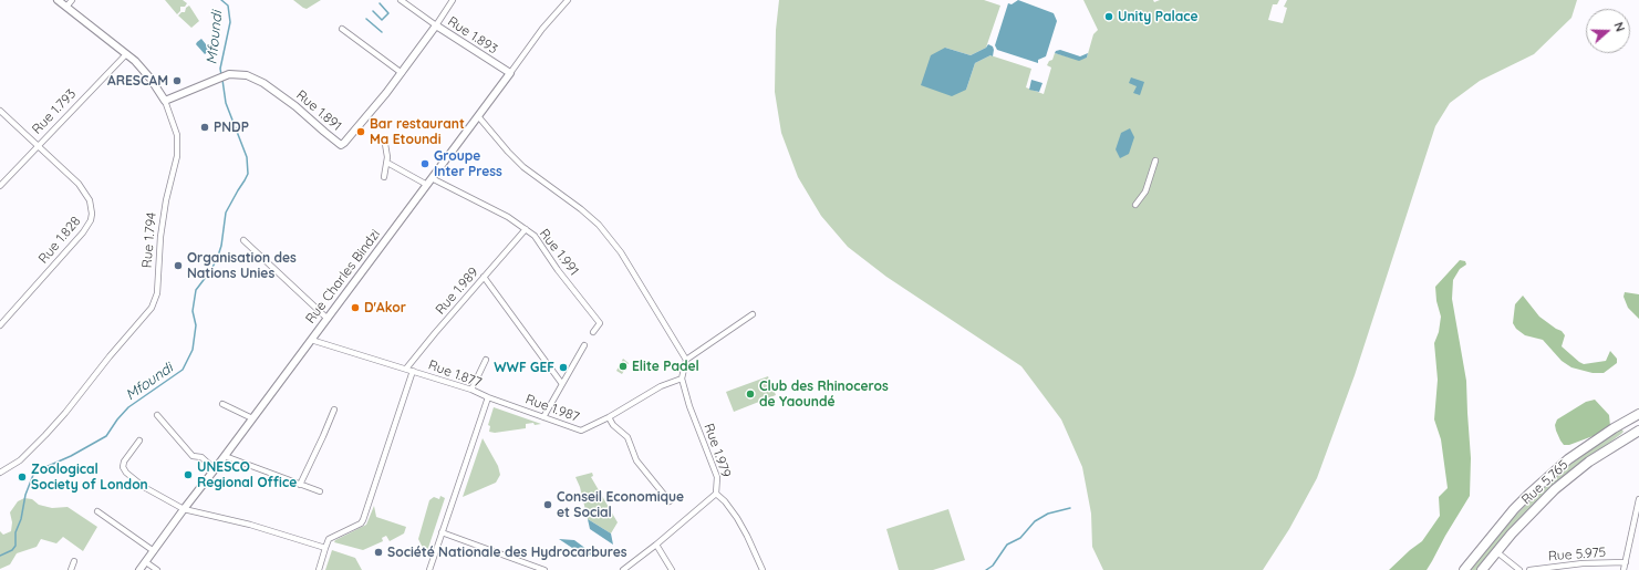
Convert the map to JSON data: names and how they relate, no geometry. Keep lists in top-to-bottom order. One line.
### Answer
{"streets":{"highway":["Rue 5.765"],"street":["Rue 1.893","Rue 1.891","Rue 1.793","Rue 1.828","Rue 1.794","Rue 1.991","Rue Charles Bindzi","Rue 1.989","Rue 1.877","Rue 1.987","Rue 1.979","Rue 5.975"]},"crossings":[["Rue 1.893","Rue 1.891"],["Rue 1.893","Rue Charles Bindzi"],["Rue 1.891","Rue 1.794"],["Rue 1.793","Rue 1.828"],["Rue 1.793","Rue 1.794"],["Rue 1.991","Rue Charles Bindzi"],["Rue 1.991","Rue 1.989"],["Rue 1.877","Rue 1.987"],["Rue 1.987","Rue 1.979"]],"water":["Mfoundi"],"places":["Unity Palace","ARESCAM","PNDP","Bar restaurant Ma Etoundi","Groupe Inter Press","Organisation des Nations Unies","D'Akor","Elite Padel","WWF GEF","Club des Rhinoceros de Yaoundé","UNESCO Regional Office","Zoological Society of London","Conseil Economique et Social","Société Nationale des Hydrocarbures"],"north":"right"}
